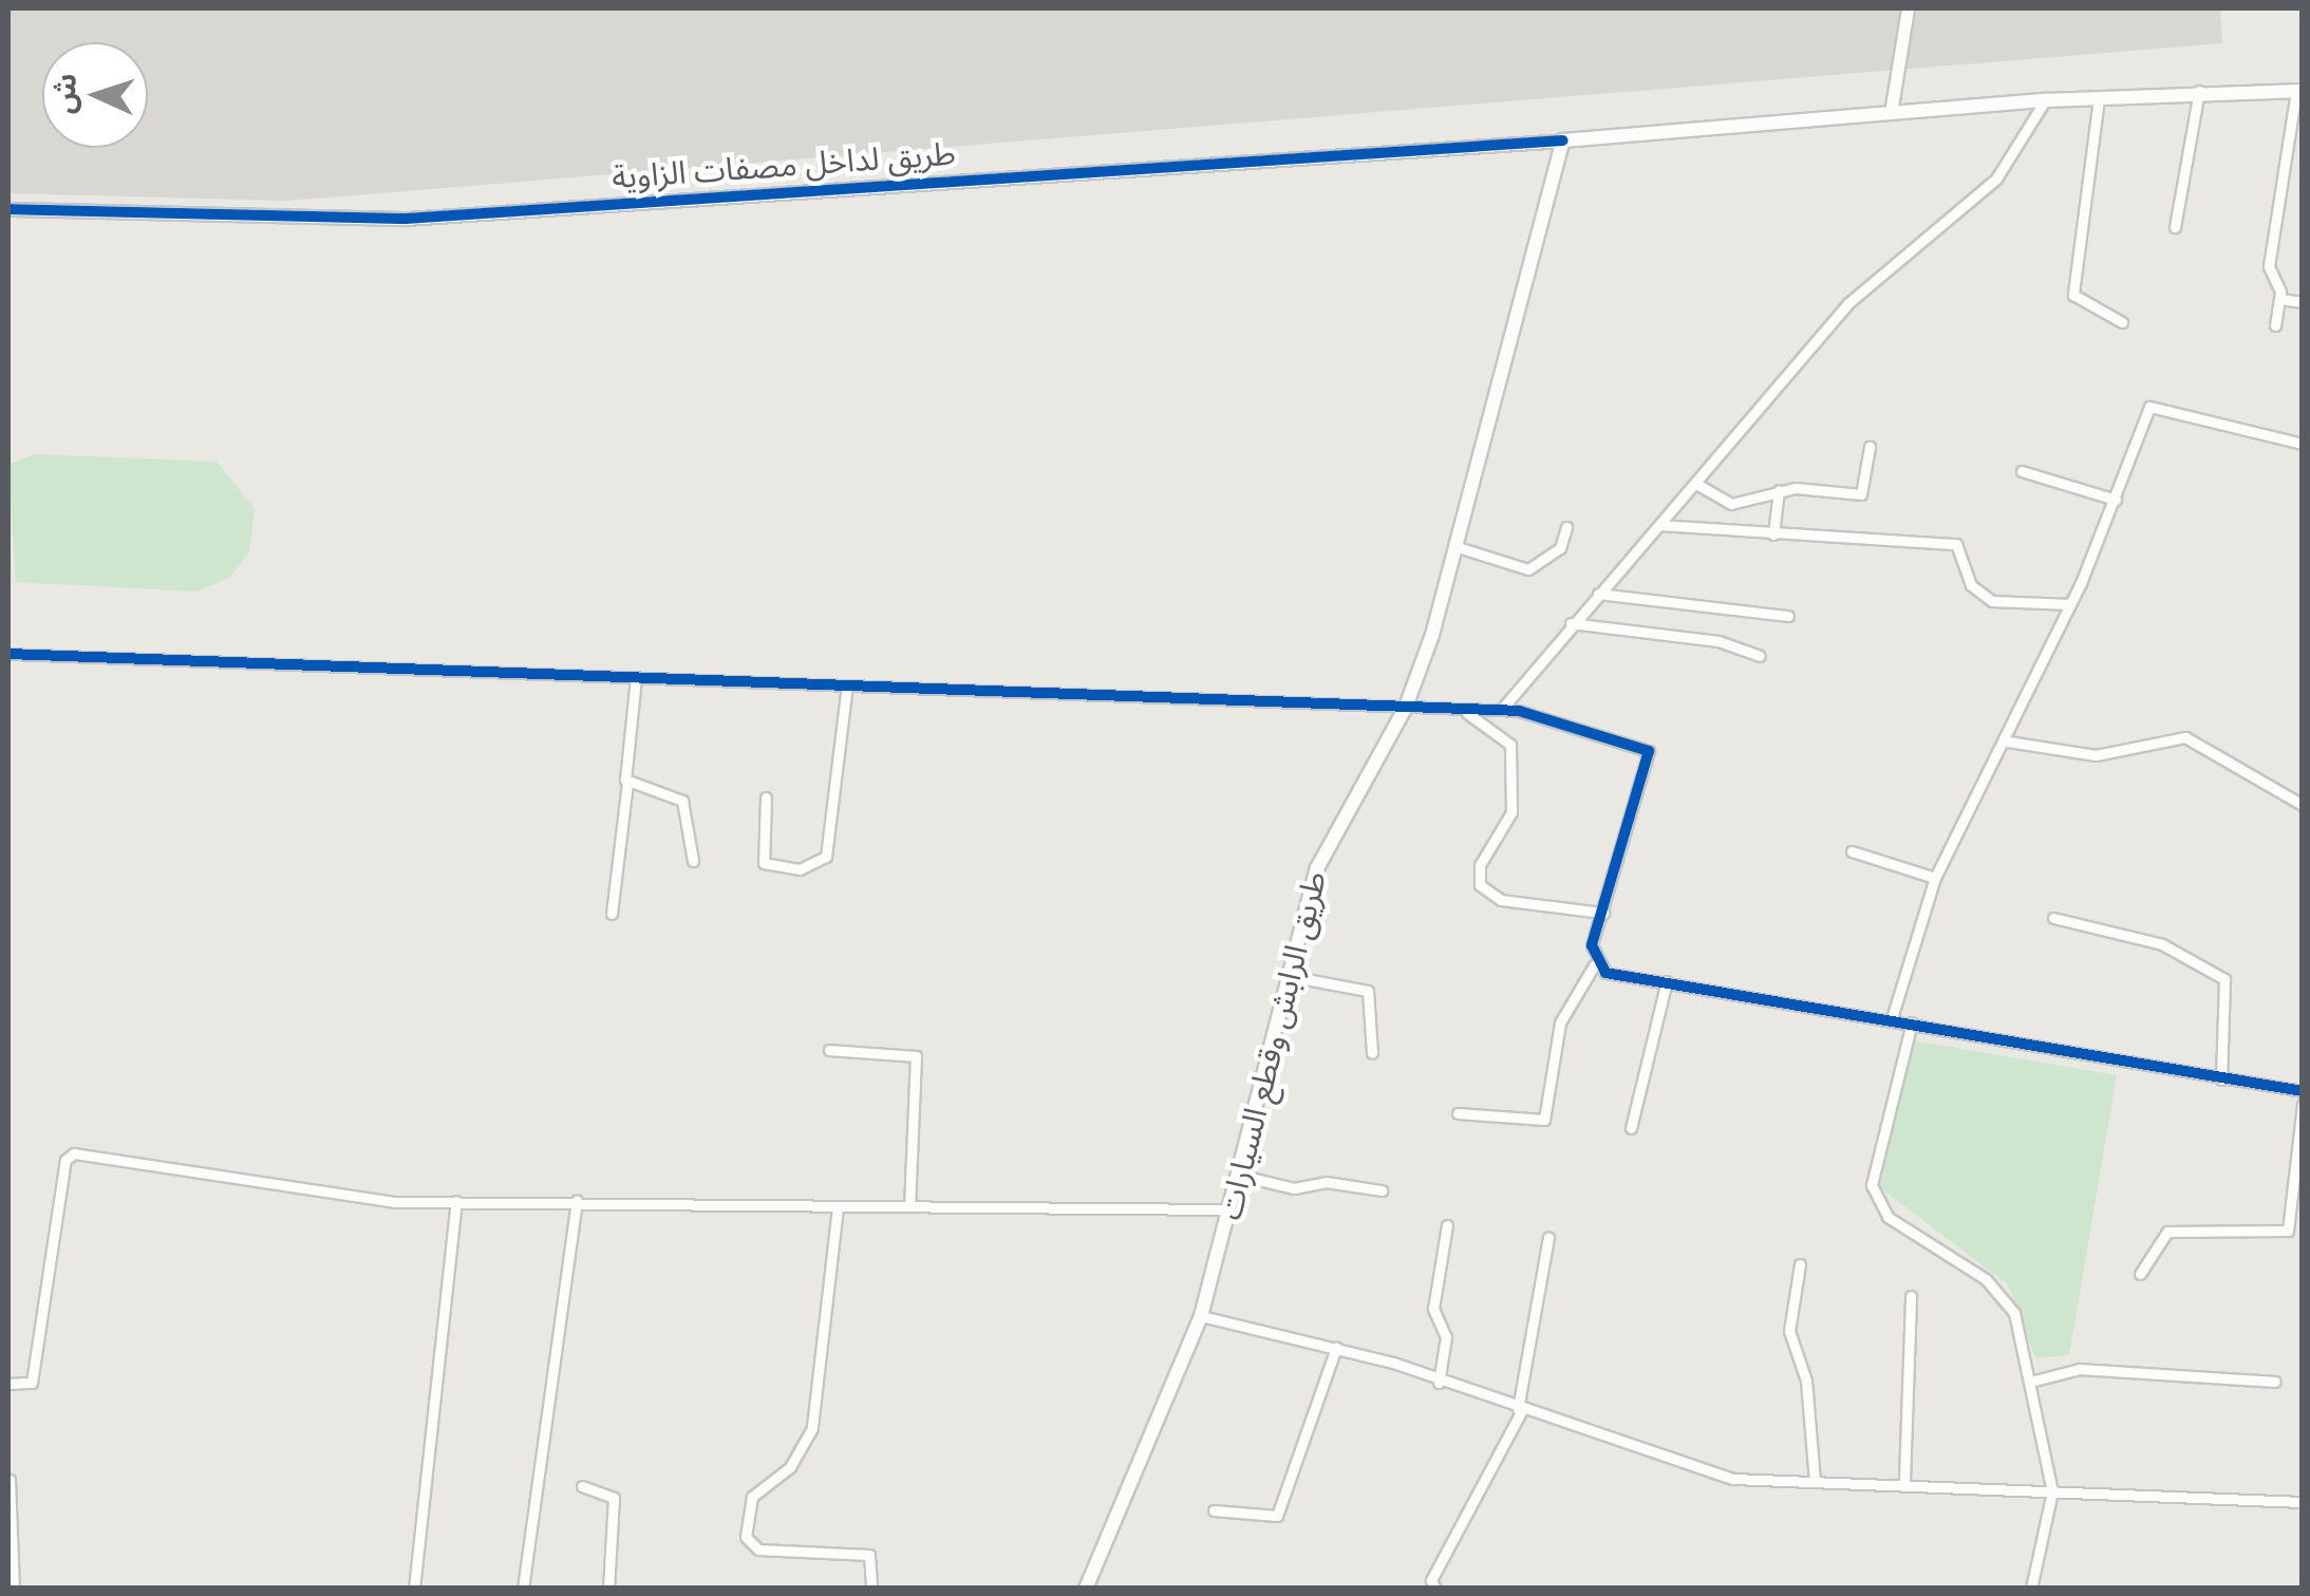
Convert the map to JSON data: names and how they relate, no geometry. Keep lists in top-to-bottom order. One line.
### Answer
{"streets":{"main road":["طريق الرابش وقطع السيارات"],"street":["طريق لداخل مصفات الزاوية"]},"crossings":[["طريق لداخل مصفات الزاوية","طريق الرابش وقطع السيارات"]],"north":"left"}
